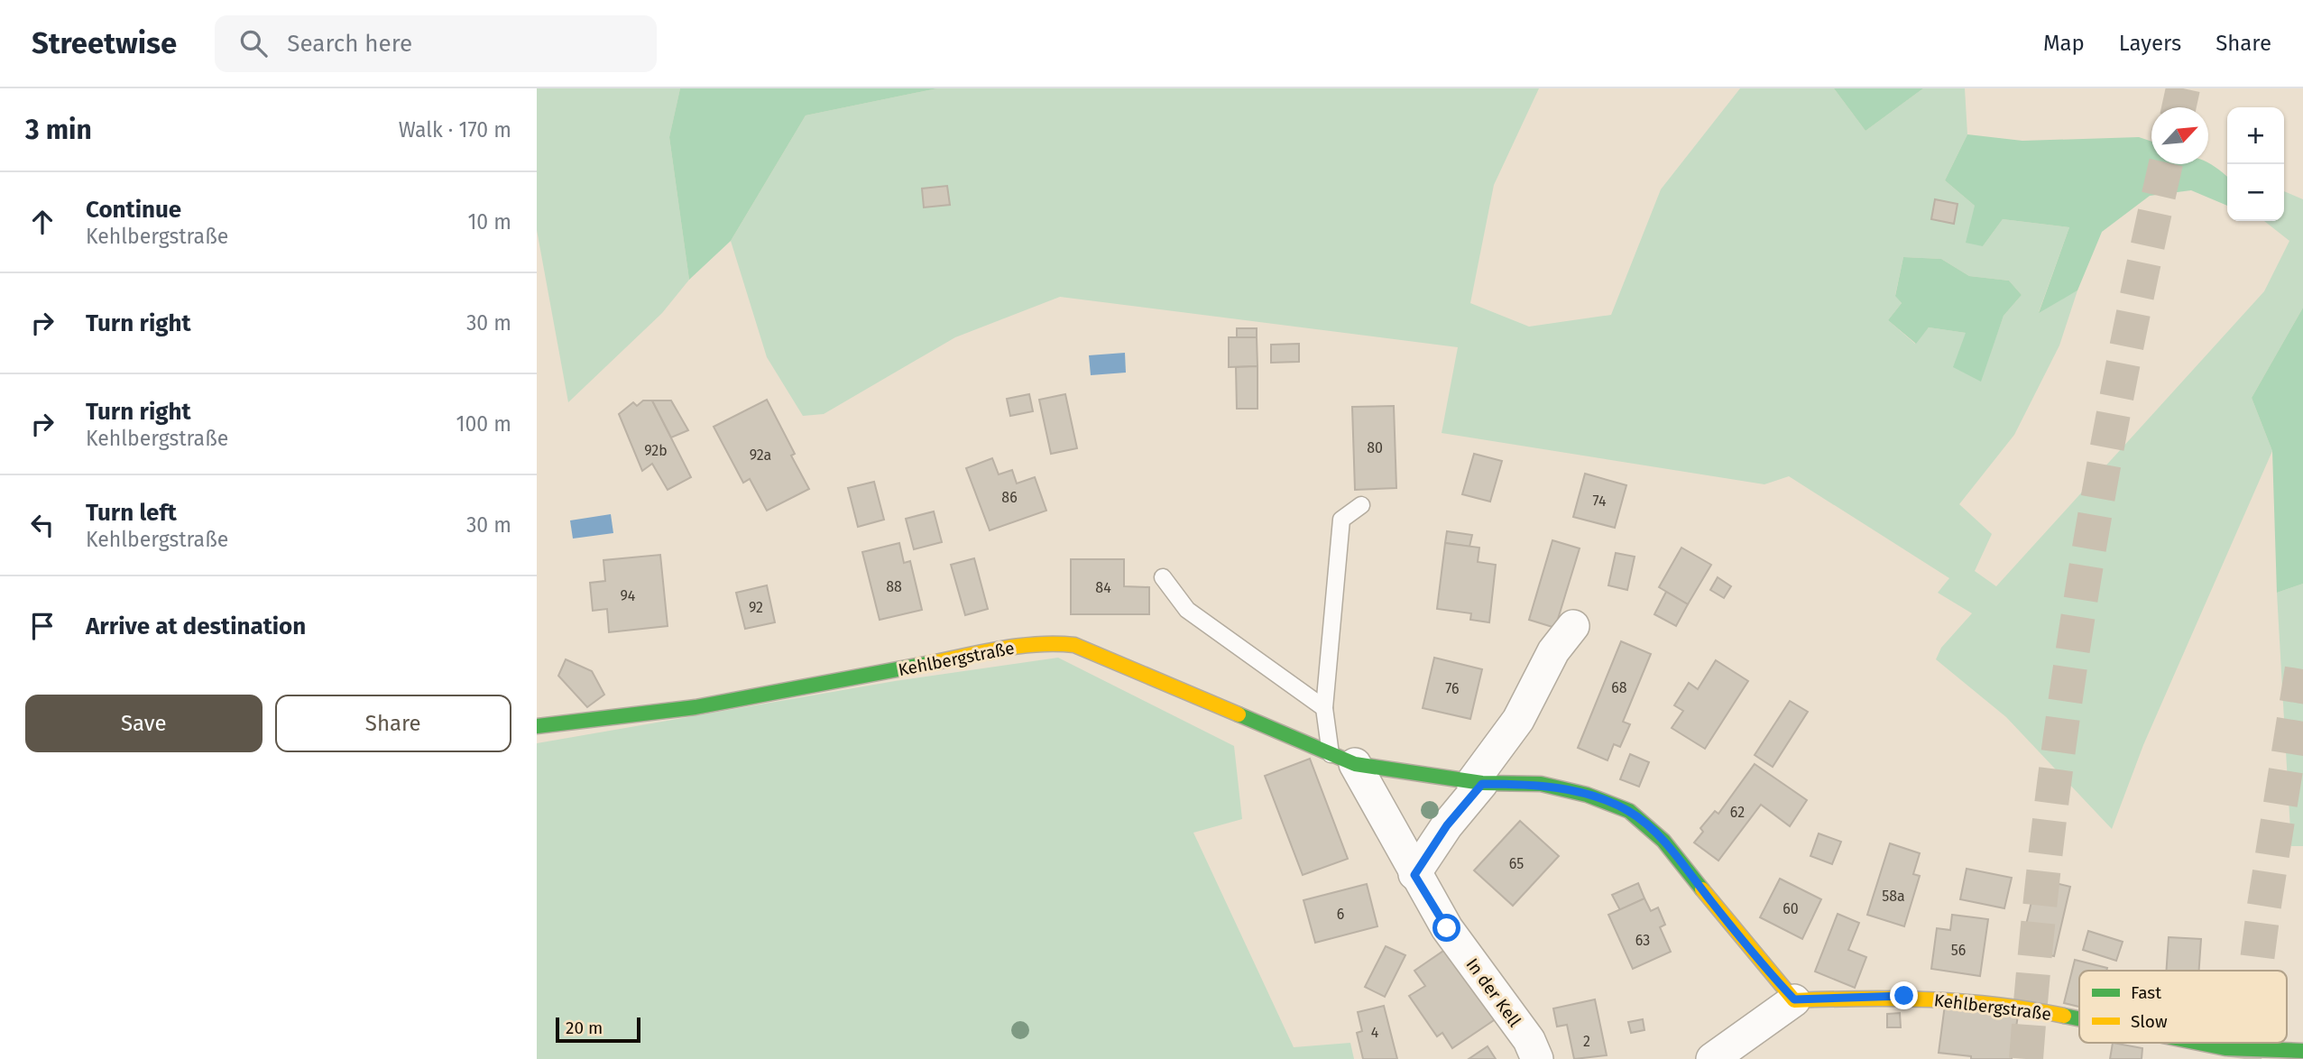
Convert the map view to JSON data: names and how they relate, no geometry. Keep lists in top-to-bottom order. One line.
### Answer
{"streets":{"street":["Kehlbergstraße","In der Kell"]},"house_numbers":["80","92b","92a","86","74","88","84","94","92","68","76","62","65","58a","60","6","63","56","4","2"],"legend":["Fast","Slow"],"scale_bar":"20 m","north":"top right","page":{"header":"Streetwise","search":"Search here","nav":["Map","Layers","Share"],"heading":["3 min","Walk · 170 m"],"map_buttons":["+","−"],"list":[["Continue","Kehlbergstraße","10 m"],["Turn right","30 m"],["Turn right","Kehlbergstraße","100 m"],["Turn left","Kehlbergstraße","30 m"],"Arrive at destination"],"buttons":["Save","Share"],"scale":"20 m"}}
